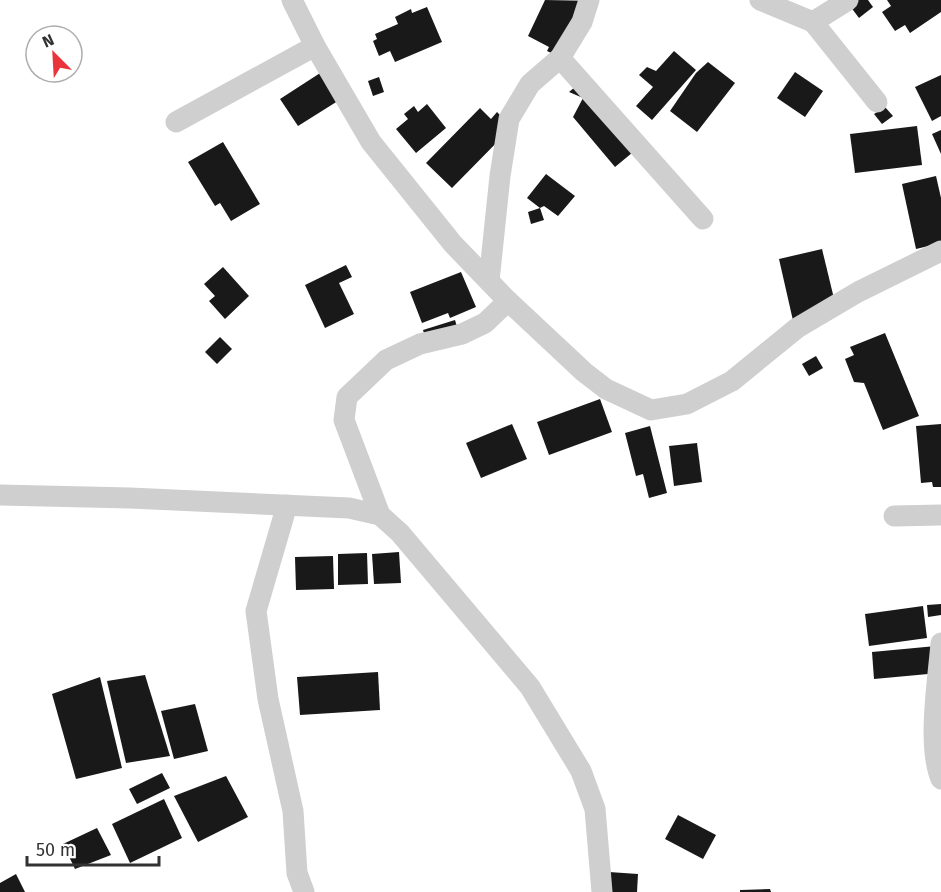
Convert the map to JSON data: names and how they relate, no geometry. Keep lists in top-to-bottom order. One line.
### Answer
{"scale_bar":"50 m","north":"top left"}
